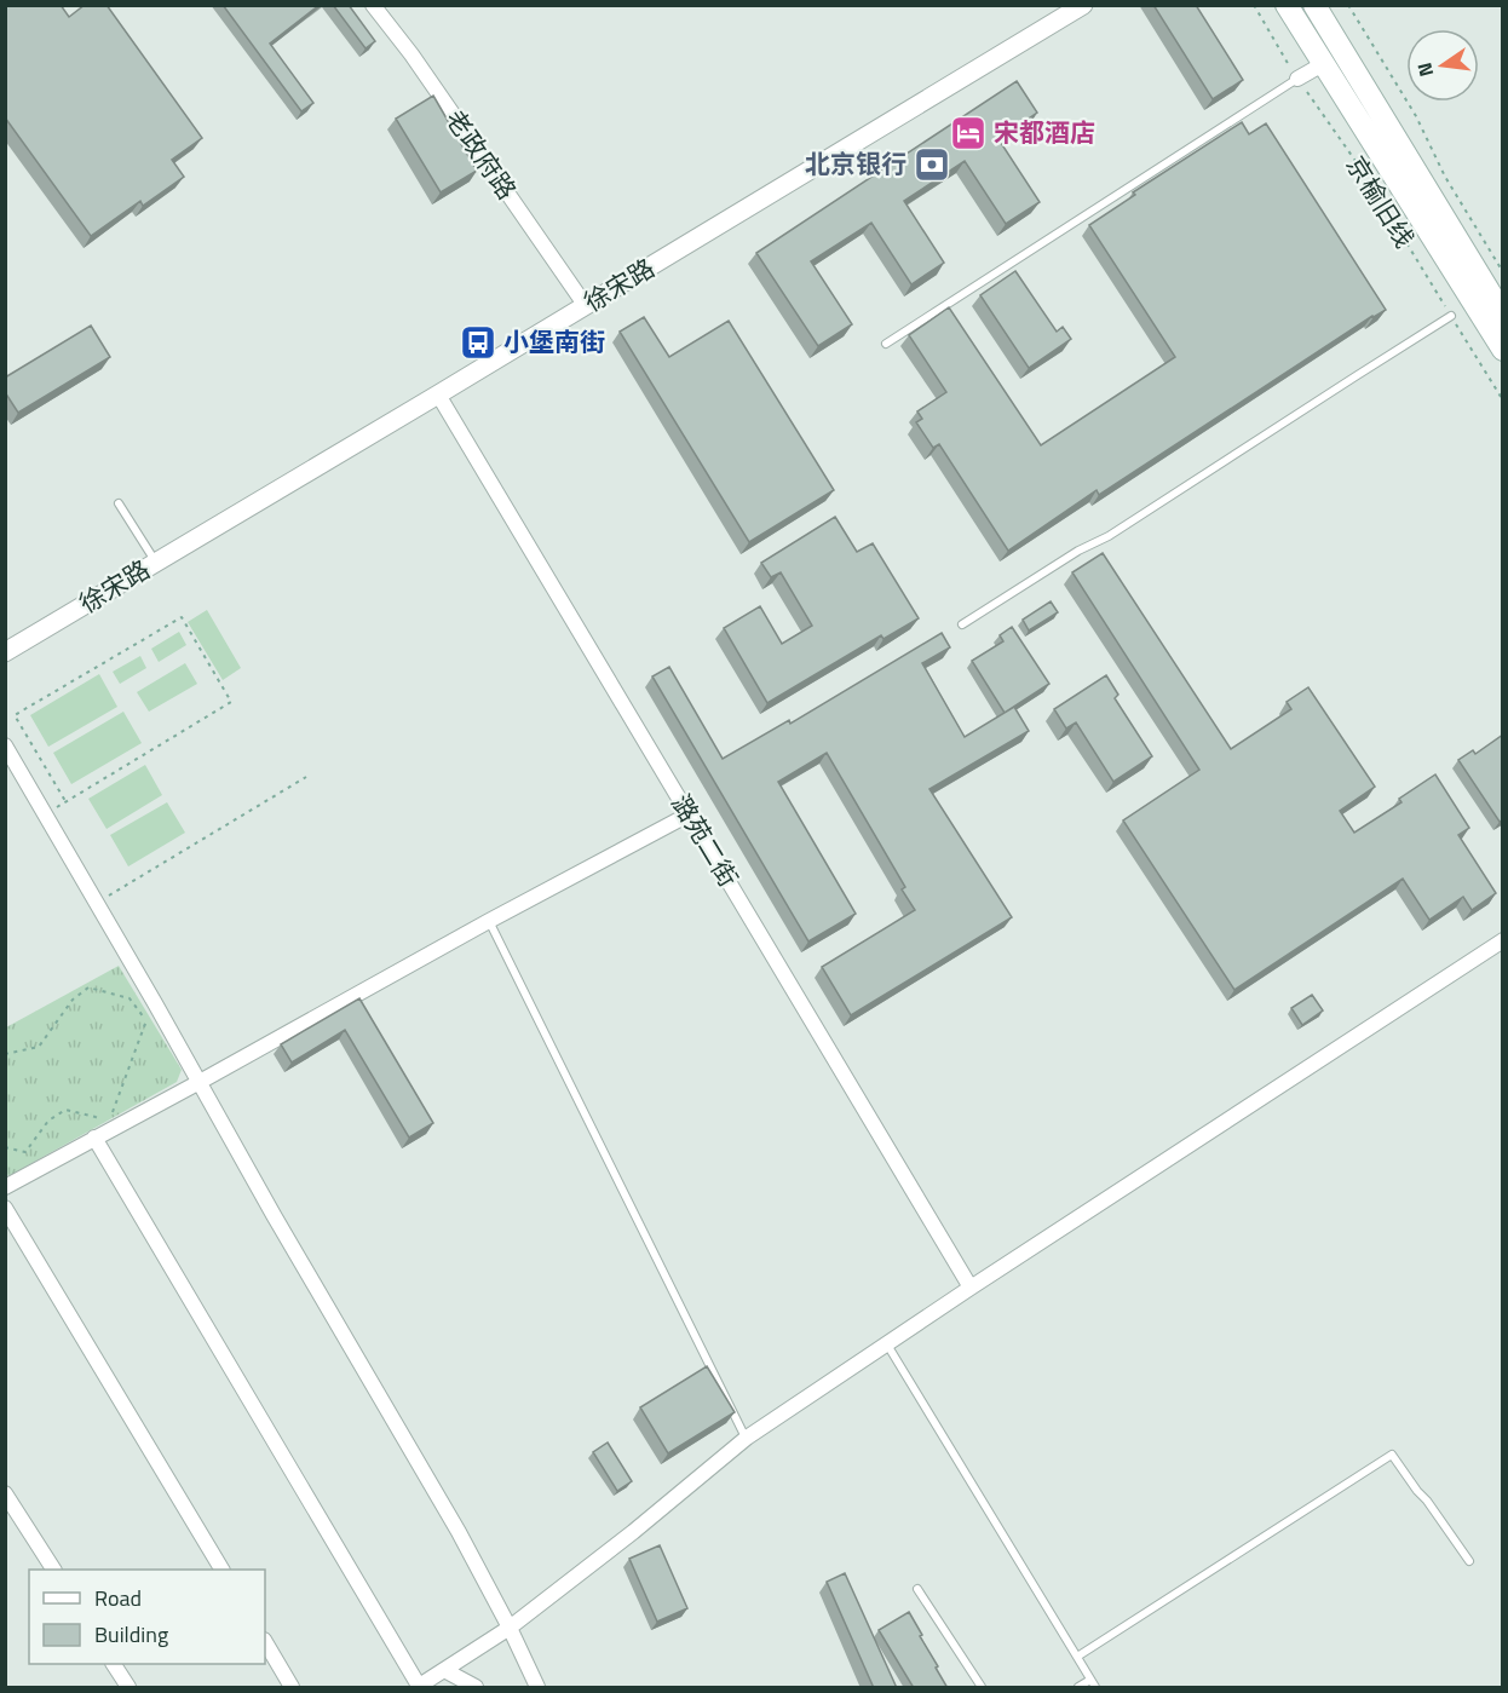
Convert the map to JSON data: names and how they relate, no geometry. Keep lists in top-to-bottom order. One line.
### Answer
{"streets":{"main road":["京榆旧线"],"street":["老政府路","徐宋路","潞苑二街"]},"crossings":[["老政府路","徐宋路"],["徐宋路","潞苑二街"]],"places":{"hotel":["宋都酒店"],"bank":["北京银行"],"bus stop":["小堡南街"]},"legend":["Road","Building"],"north":"left"}
